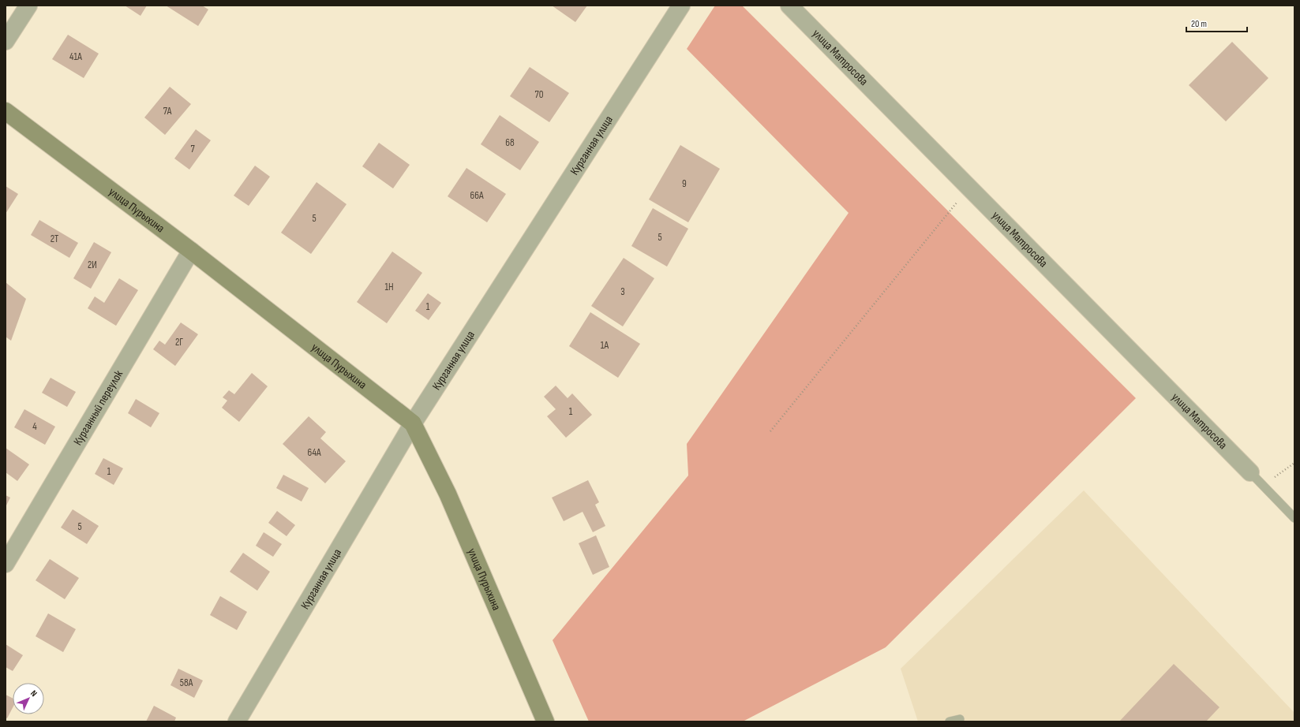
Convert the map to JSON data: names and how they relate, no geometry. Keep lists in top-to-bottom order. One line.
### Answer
{"streets":{"street":["улица Матросова","Курганная улица","улица Пурыхина","Курганный переулок"]},"crossings":[["Курганная улица","улица Пурыхина"],["улица Пурыхина","Курганный переулок"]],"house_numbers":["41А","70","7А","68","7","9","66А","5","5","2Т","2И","1Н","3","1","2Г","1А","1","4","64А","1","5","58А"],"scale_bar":"20 m","north":"top right"}
